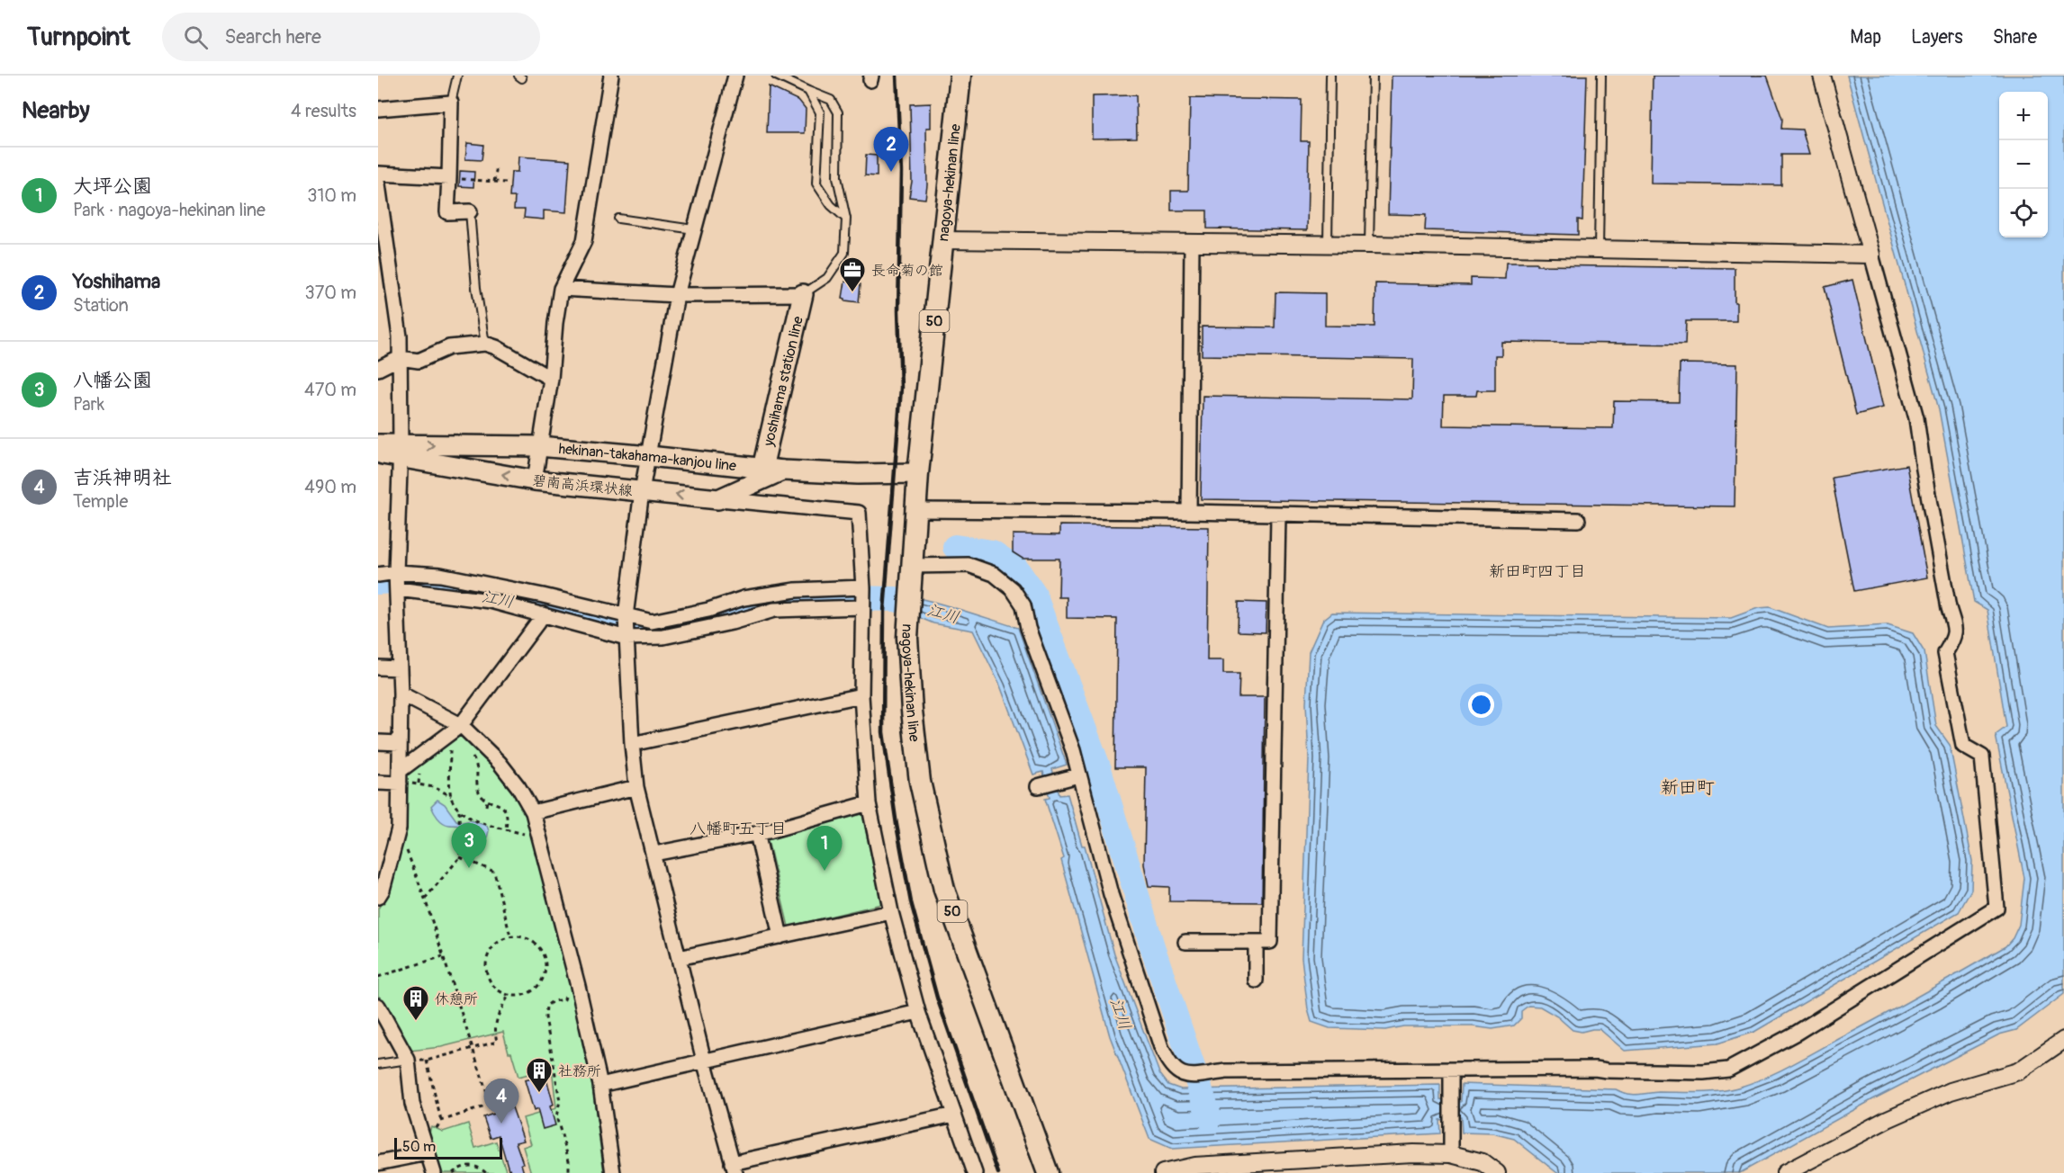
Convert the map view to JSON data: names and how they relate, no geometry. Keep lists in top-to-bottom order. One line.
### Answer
{"streets":{"main road":["nagoya-hekinan line","50","yoshihama station line","hekinan-takahama-kanjou line","碧南高浜環状線"]},"crossings":[["nagoya-hekinan line","hekinan-takahama-kanjou line"],["yoshihama station line","hekinan-takahama-kanjou line"],["hekinan-takahama-kanjou line","碧南高浜環状線"]],"one_way":["碧南高浜環状線"],"districts":["新田町四丁目","新田町","八幡町五丁目"],"water":["江川"],"places":{"office":["長命菊の館"],"building":["休憩所","社務所"]},"scale_bar":"50 m","page":{"header":"Turnpoint","search":"Search here","nav":["Map","Layers","Share"],"heading":["Nearby","4 results"],"map_buttons":["+","−"],"pins":["2","3","1","4"],"list":[{"mark":"1","name":"大坪公園","note":"Park · nagoya-hekinan line","value":"310 m"},{"mark":"2","name":"Yoshihama","note":"Station","value":"370 m"},{"mark":"3","name":"八幡公園","note":"Park","value":"470 m"},{"mark":"4","name":"吉浜神明社","note":"Temple","value":"490 m"}],"scale":"50 m"}}
